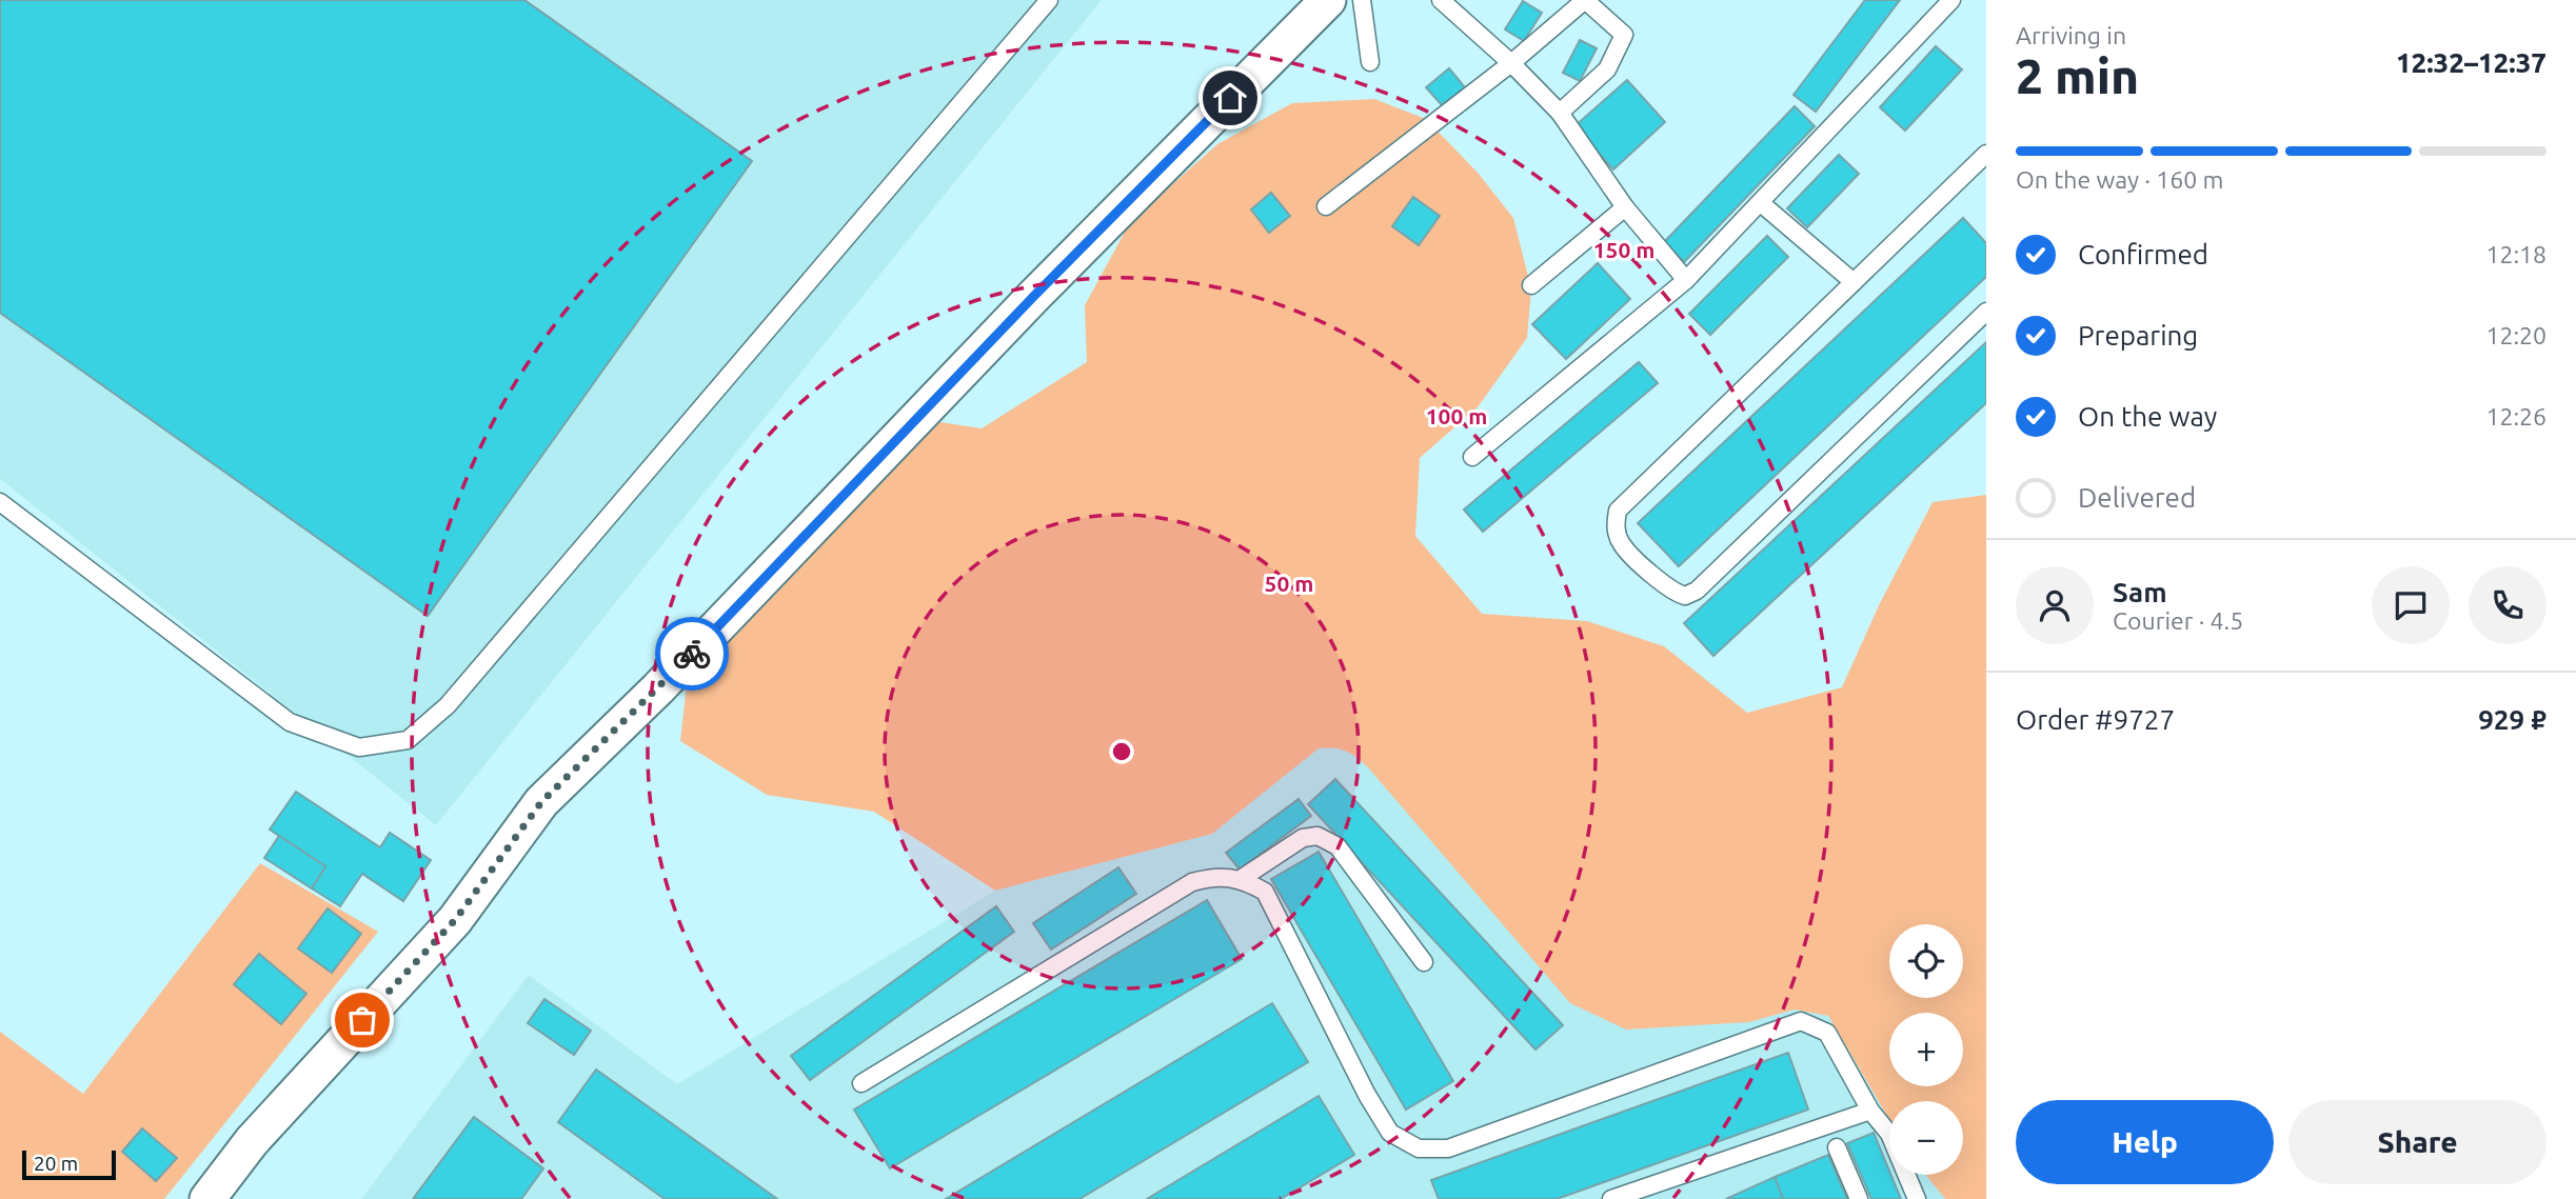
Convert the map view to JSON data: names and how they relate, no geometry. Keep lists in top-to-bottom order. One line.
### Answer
{"scale_bar":"20 m","page":{"heading":["2 min","Arriving in","12:32–12:37"],"panel":["Sam","Courier · 4.5","Order #9727","929 ₽"],"bar":"On the way · 160 m","list":[["Confirmed","12:18"],["Preparing","12:20"],["On the way","12:26"],"Delivered"],"map_buttons":["+","−"],"buttons":["Help","Share"],"scale":"20 m"},"rings":["150 m","100 m","50 m"]}
